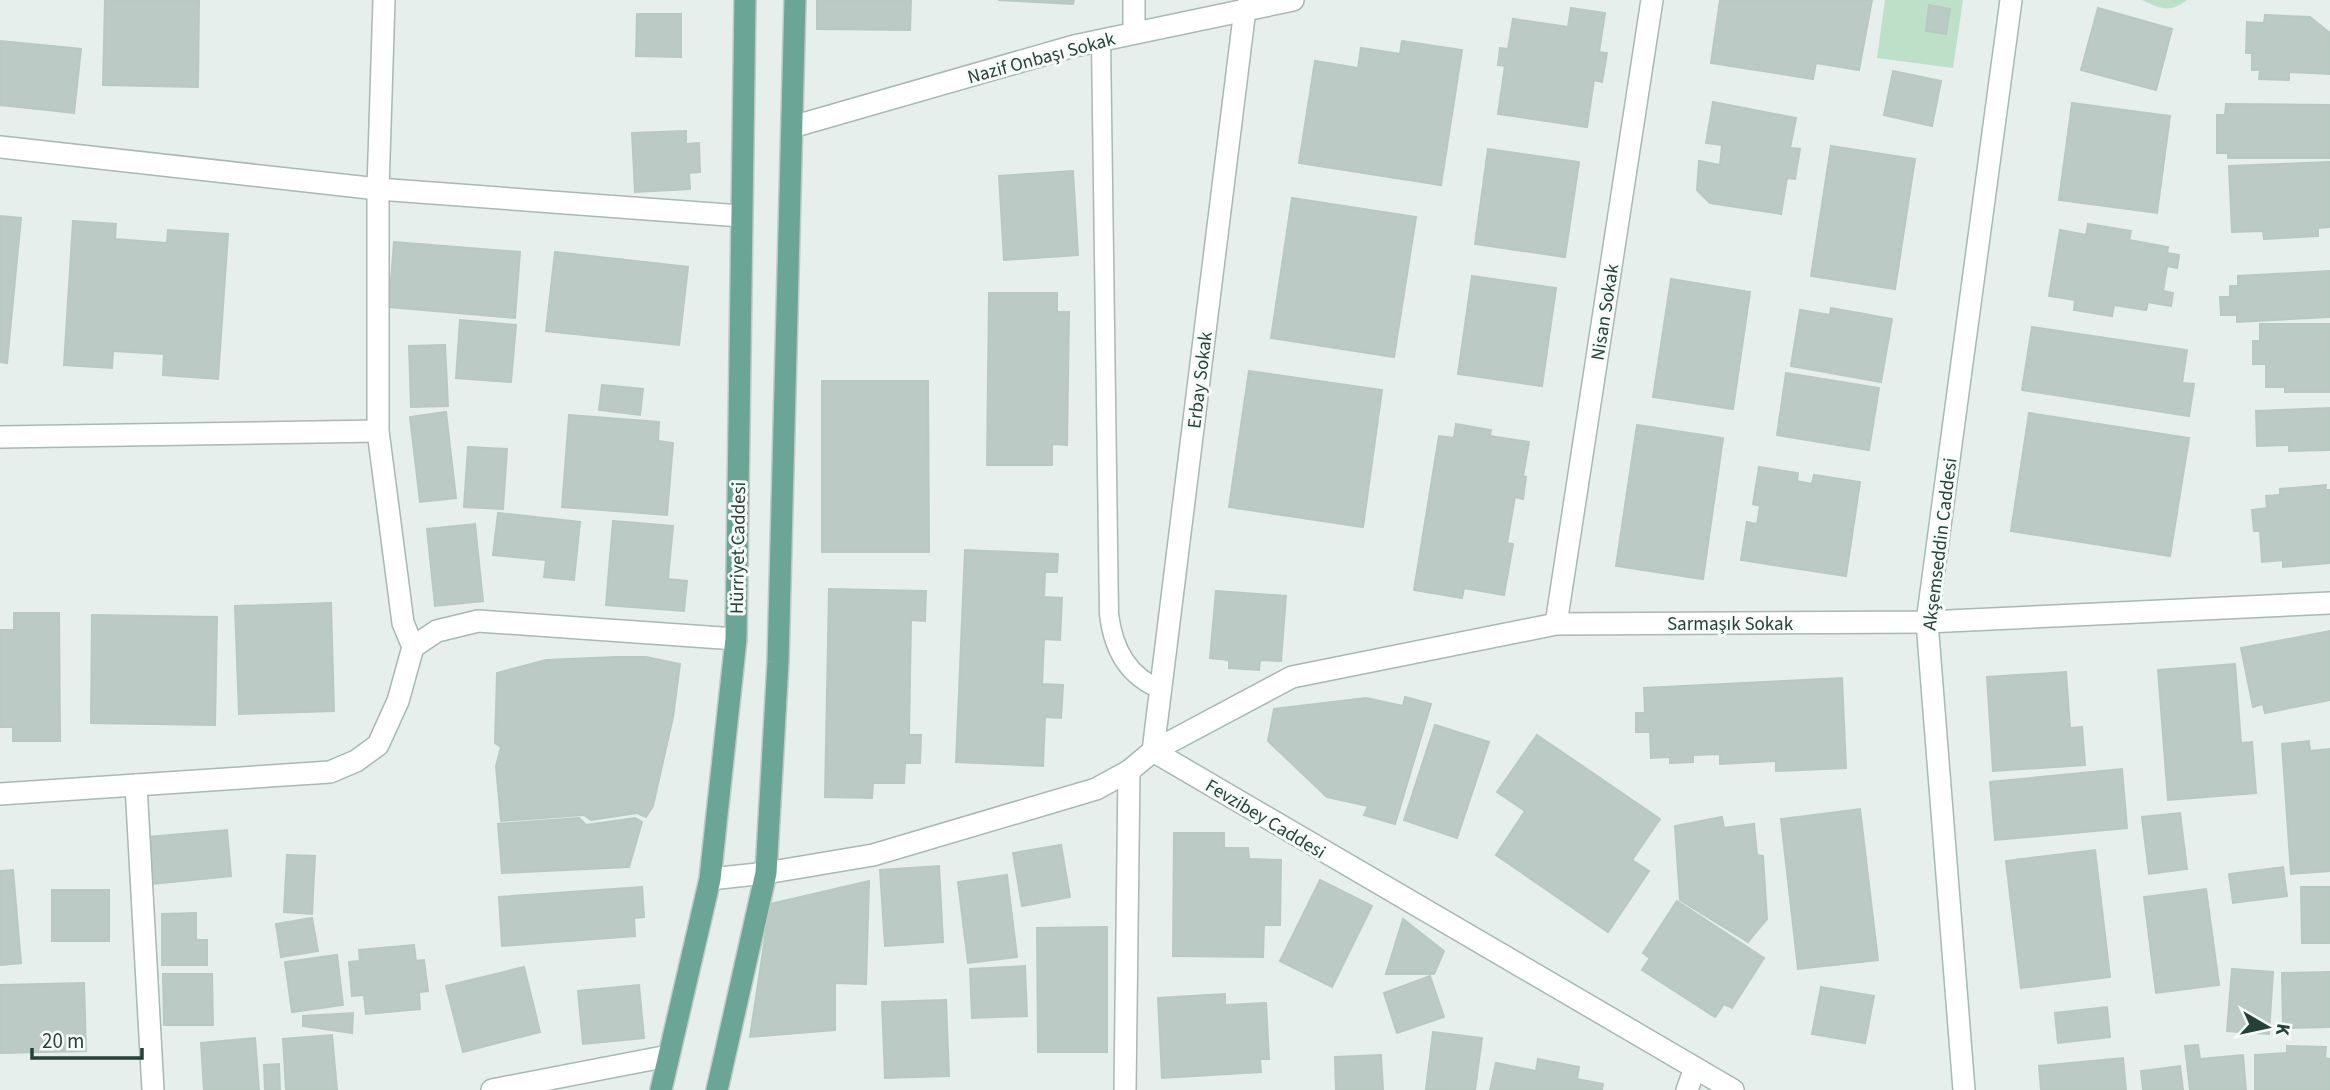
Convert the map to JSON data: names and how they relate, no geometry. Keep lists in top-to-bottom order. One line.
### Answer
{"streets":{"main road":["Hürriyet Caddesi"],"street":["Nazif Onbaşı Sokak","Nisan Sokak","Erbay Sokak","Akşemseddin Caddesi","Sarmaşık Sokak","Fevzibey Caddesi"]},"crossings":[["Nazif Onbaşı Sokak","Erbay Sokak"],["Nisan Sokak","Sarmaşık Sokak"],["Erbay Sokak","Sarmaşık Sokak"],["Erbay Sokak","Fevzibey Caddesi"],["Akşemseddin Caddesi","Sarmaşık Sokak"],["Sarmaşık Sokak","Fevzibey Caddesi"]],"scale_bar":"20 m","north":"right"}
